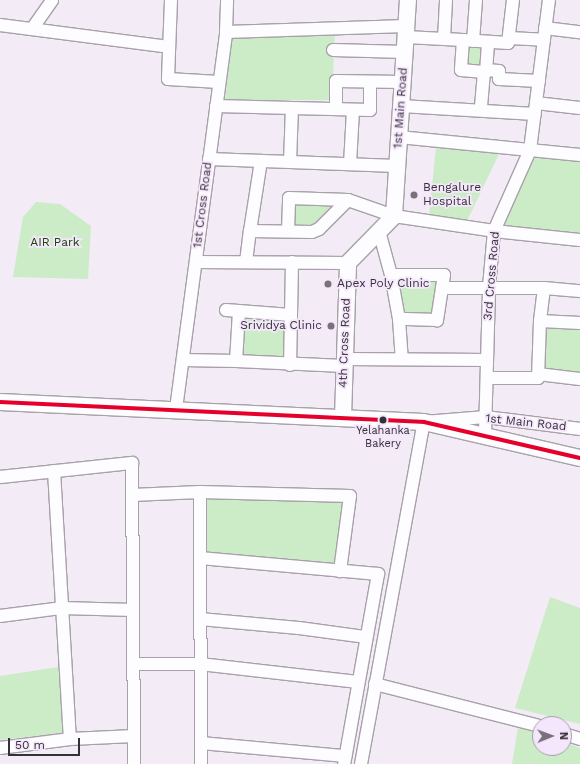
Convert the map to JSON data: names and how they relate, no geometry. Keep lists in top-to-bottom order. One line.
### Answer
{"streets":{"main road":["1st Main Road","4th Cross Road"],"street":["1st Cross Road","3rd Cross Road"]},"crossings":[["1st Main Road","3rd Cross Road"]],"parks":["AIR Park"],"places":["Bengalure Hospital","Apex Poly Clinic","Srividya Clinic","Yelahanka Bakery"],"scale_bar":"50 m","north":"right"}
